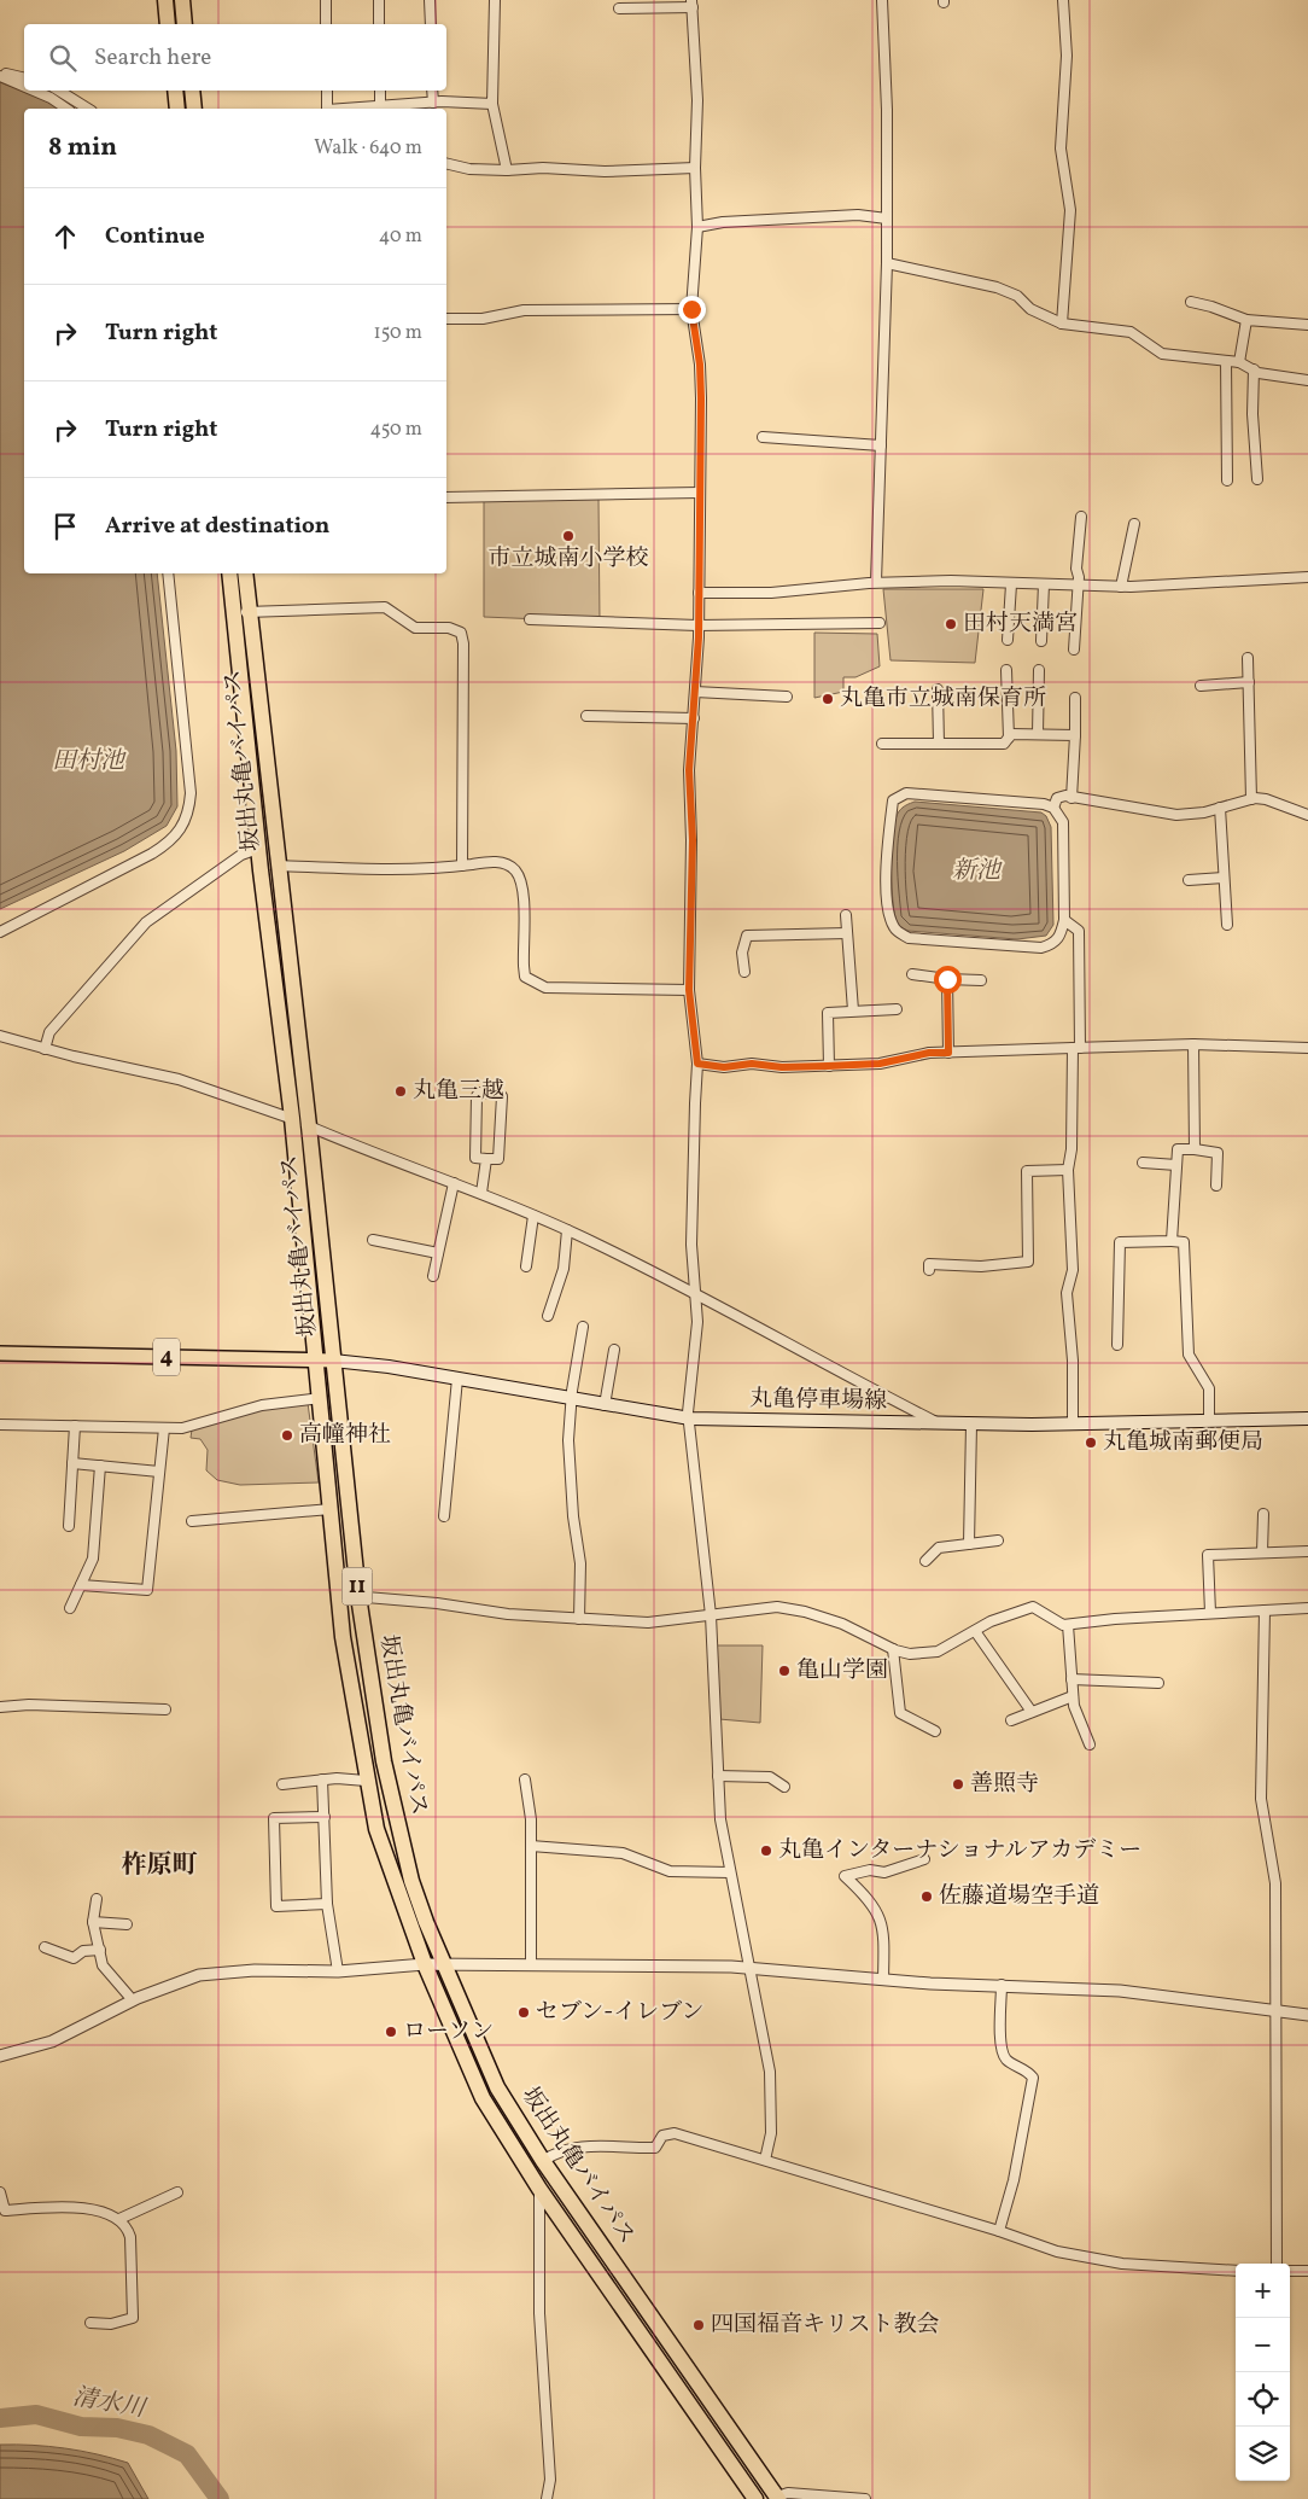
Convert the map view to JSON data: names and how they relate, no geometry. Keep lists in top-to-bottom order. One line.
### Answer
{"streets":{"highway":["坂出丸亀バイパス","11"],"main road":["4","丸亀停車場線"]},"crossings":[["坂出丸亀バイパス","4"],["坂出丸亀バイパス","丸亀停車場線"],["4","丸亀停車場線"]],"districts":["柞原町"],"water":["田村池","新池","清水川"],"places":["市立城南小学校","田村天満宮","丸亀市立城南保育所","丸亀三越","高幢神社","丸亀城南郵便局","亀山学園","善照寺","丸亀インターナショナルアカデミー","佐藤道場空手道","セブン-イレブン","ローソン","四国福音キリスト教会"],"page":{"search":"Search here","heading":["8 min","Walk · 640 m"],"list":[["Continue","40 m"],["Turn right","150 m"],["Turn right","450 m"],"Arrive at destination"],"map_buttons":["+","−"]}}
